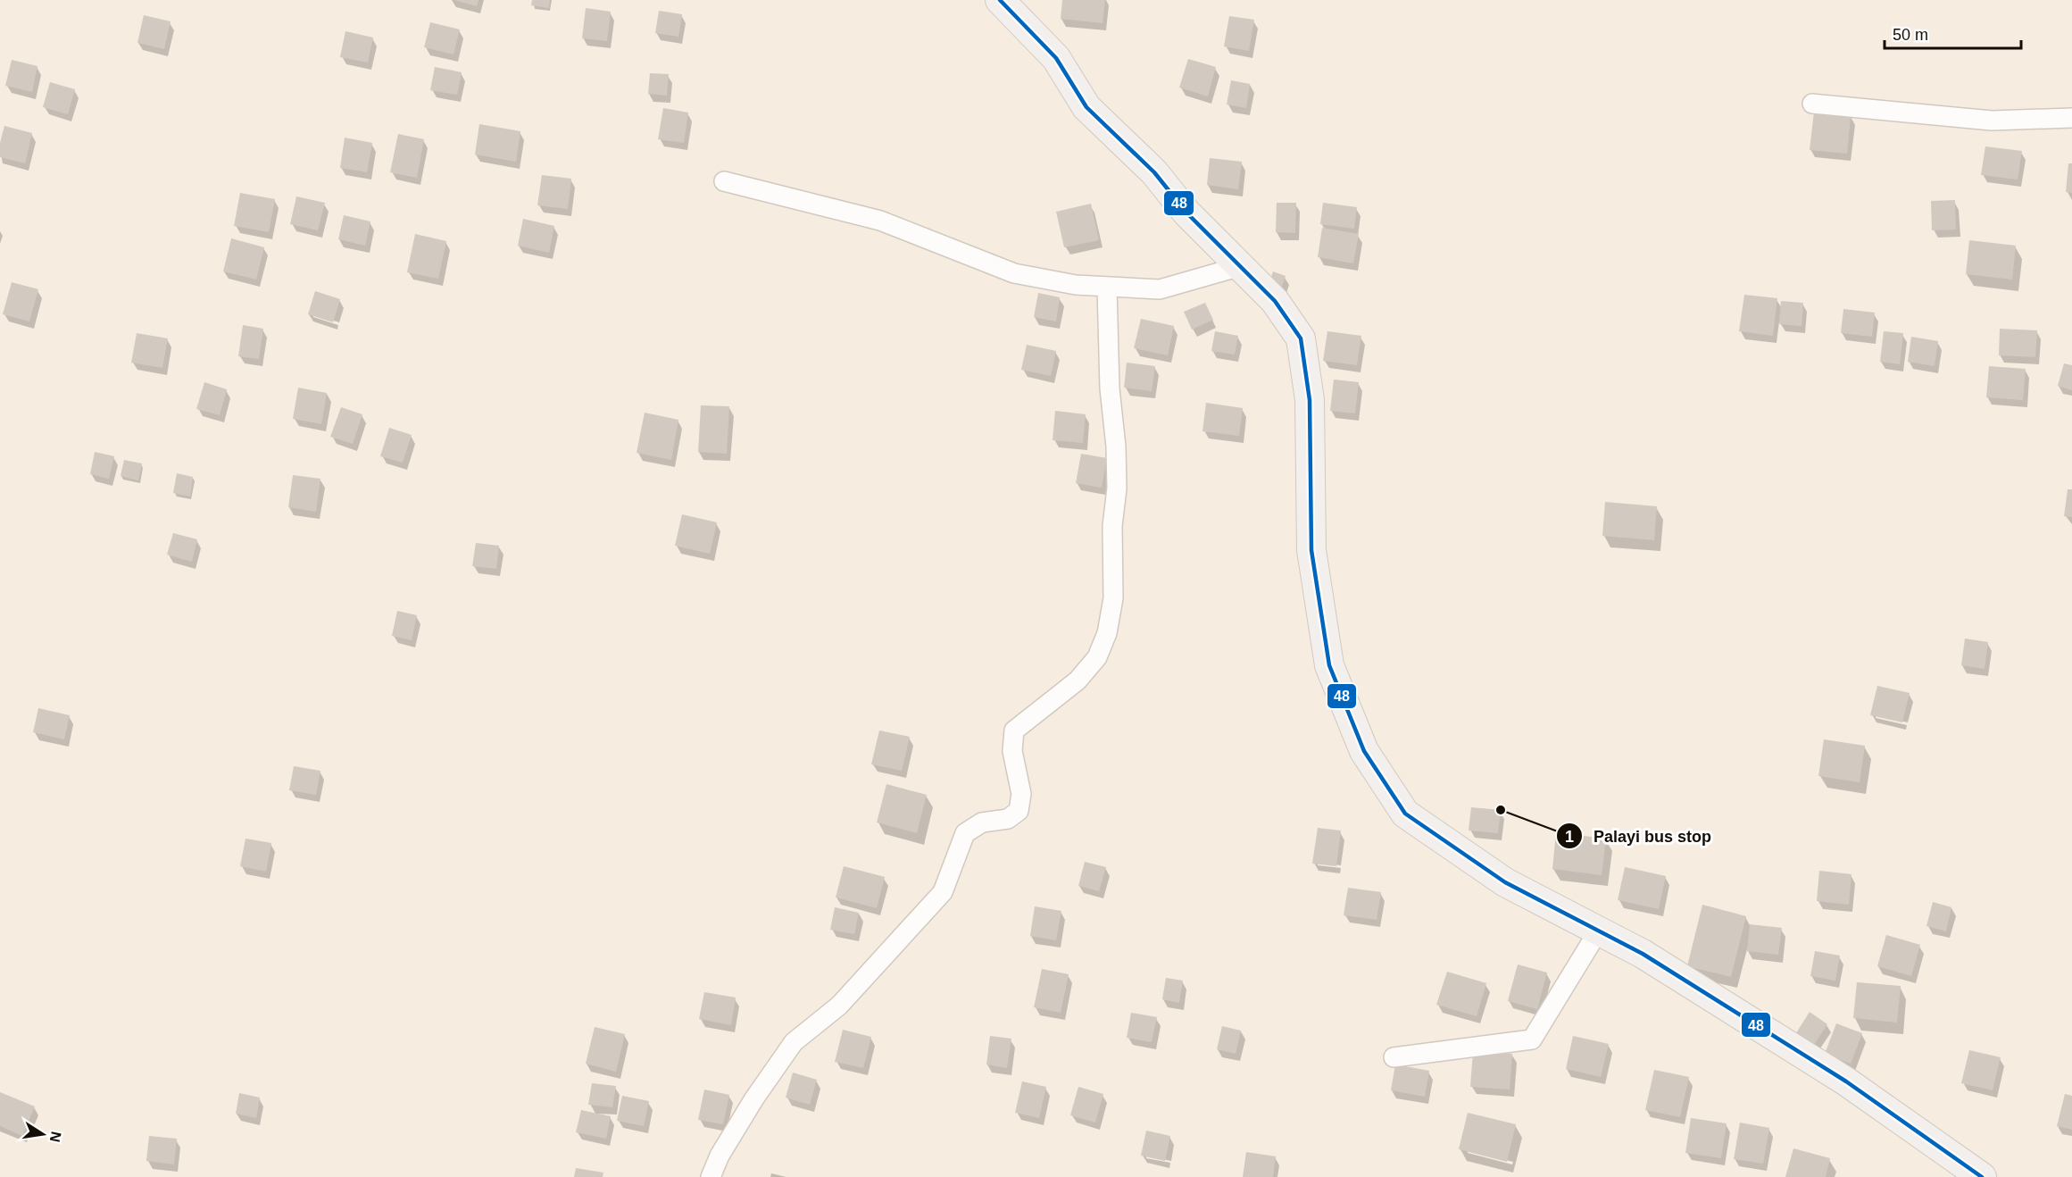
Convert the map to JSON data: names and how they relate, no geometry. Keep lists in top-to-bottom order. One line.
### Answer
{"places":["Palayi bus stop"],"lines":["transit line 48"],"scale_bar":"50 m","north":"right"}
